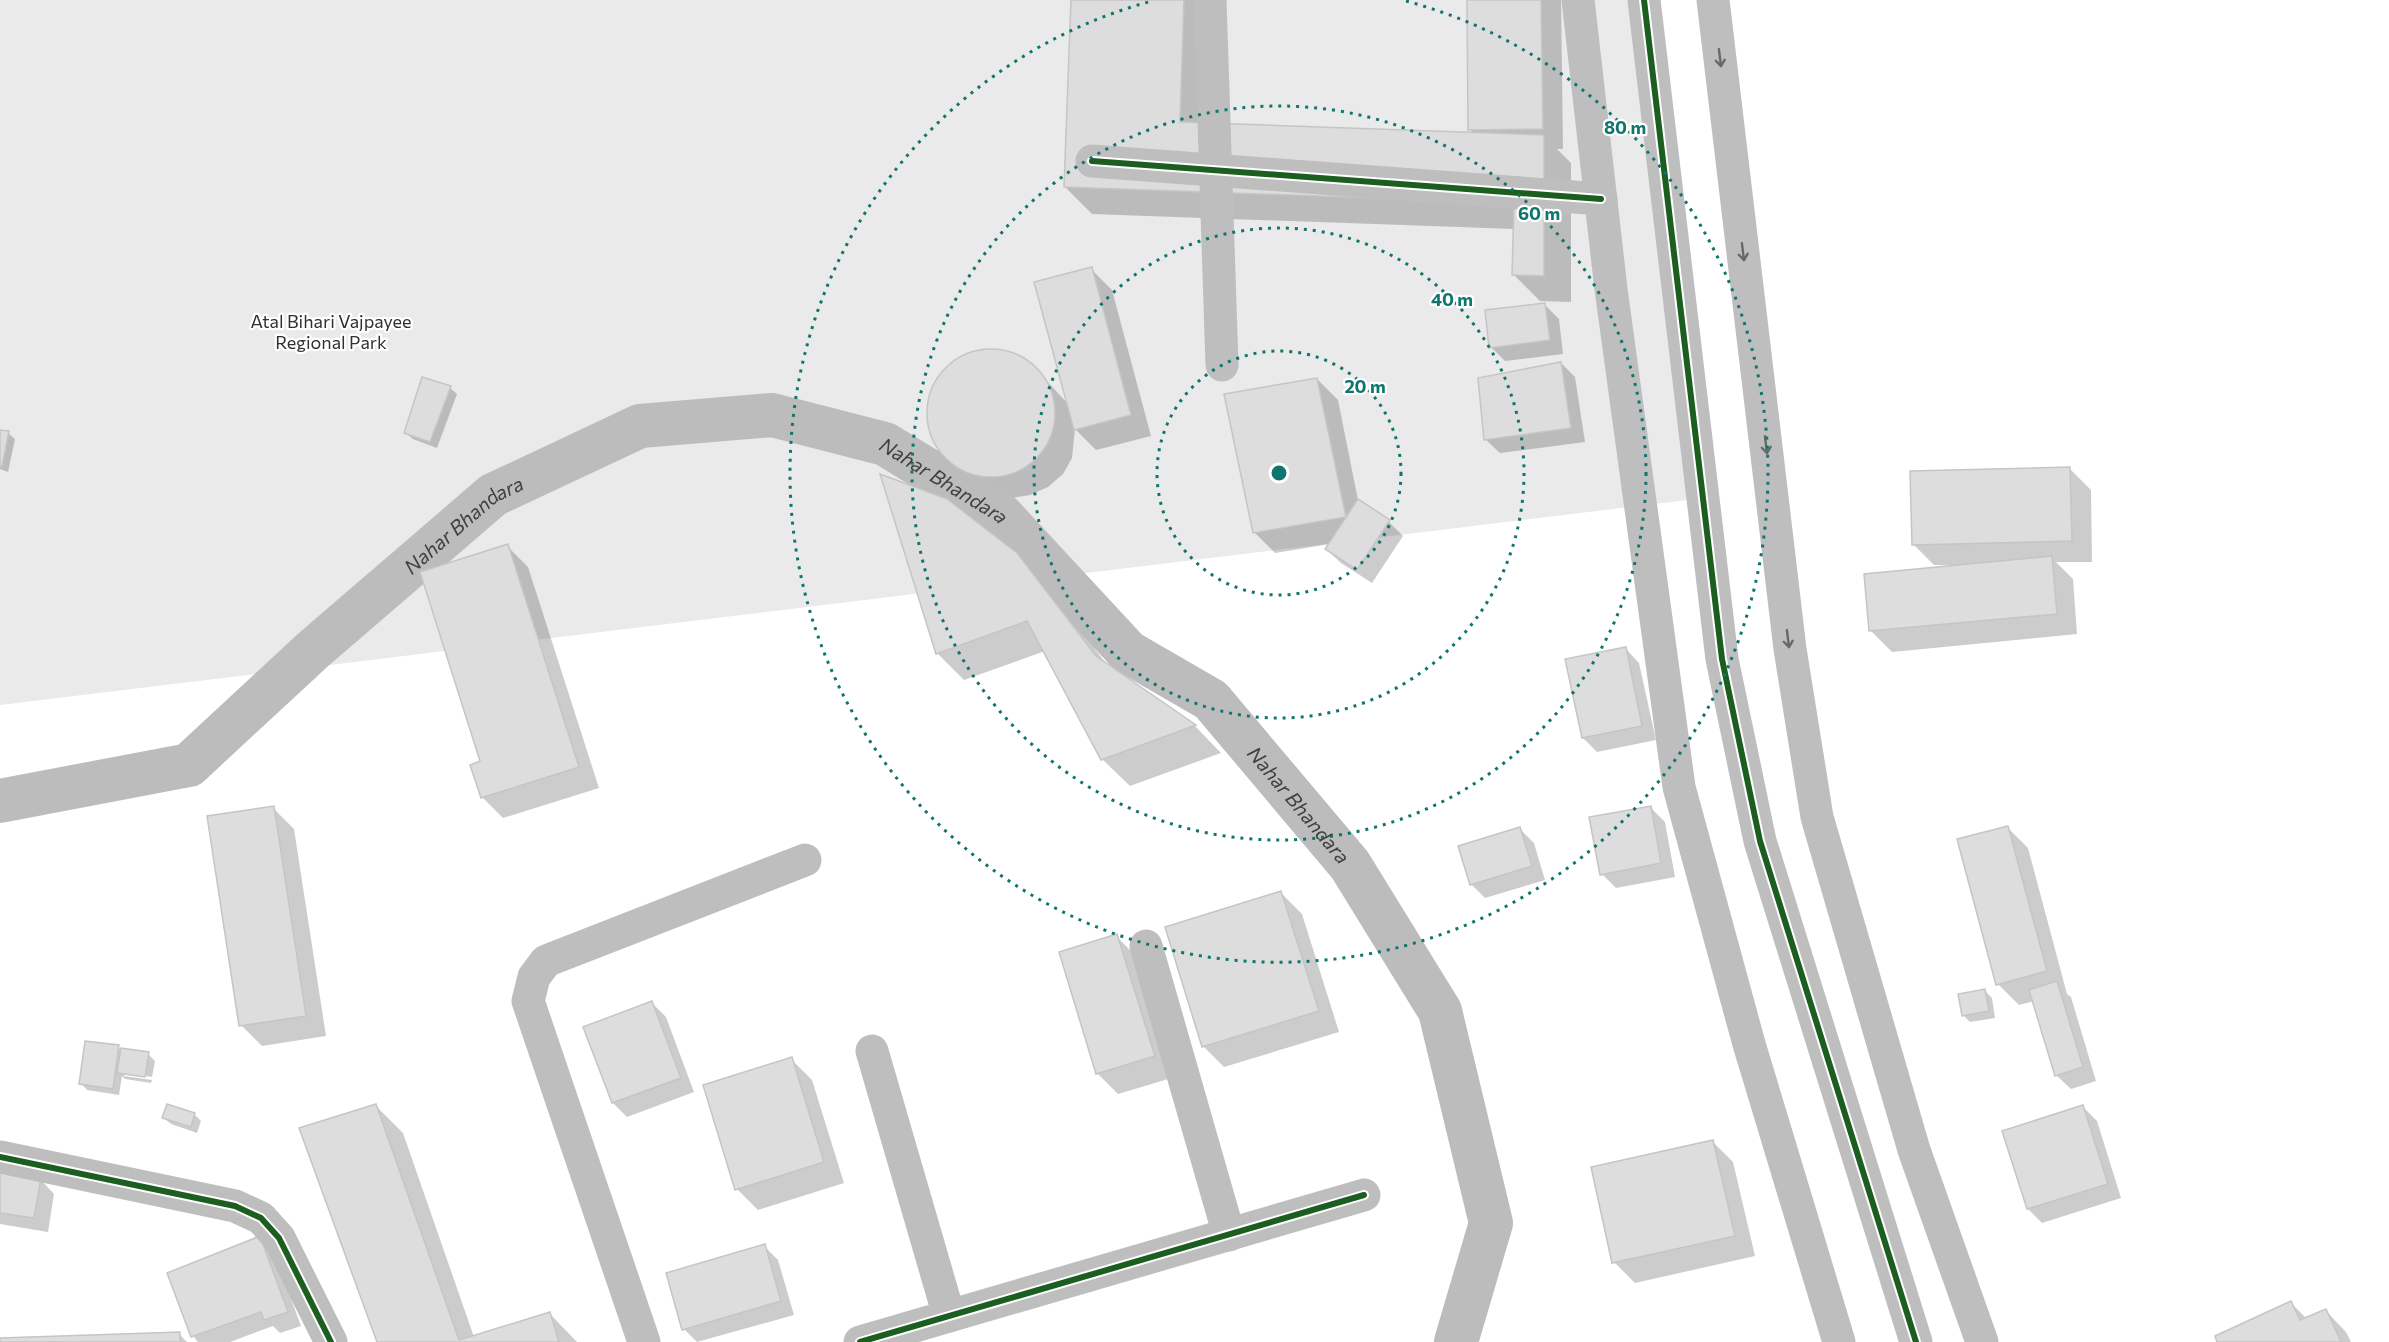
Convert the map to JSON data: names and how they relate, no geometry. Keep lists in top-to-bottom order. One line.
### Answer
{"water":["Nahar Bhandara"],"parks":["Atal Bihari Vajpayee Regional Park"],"rings":["80 m","60 m","40 m","20 m"]}
